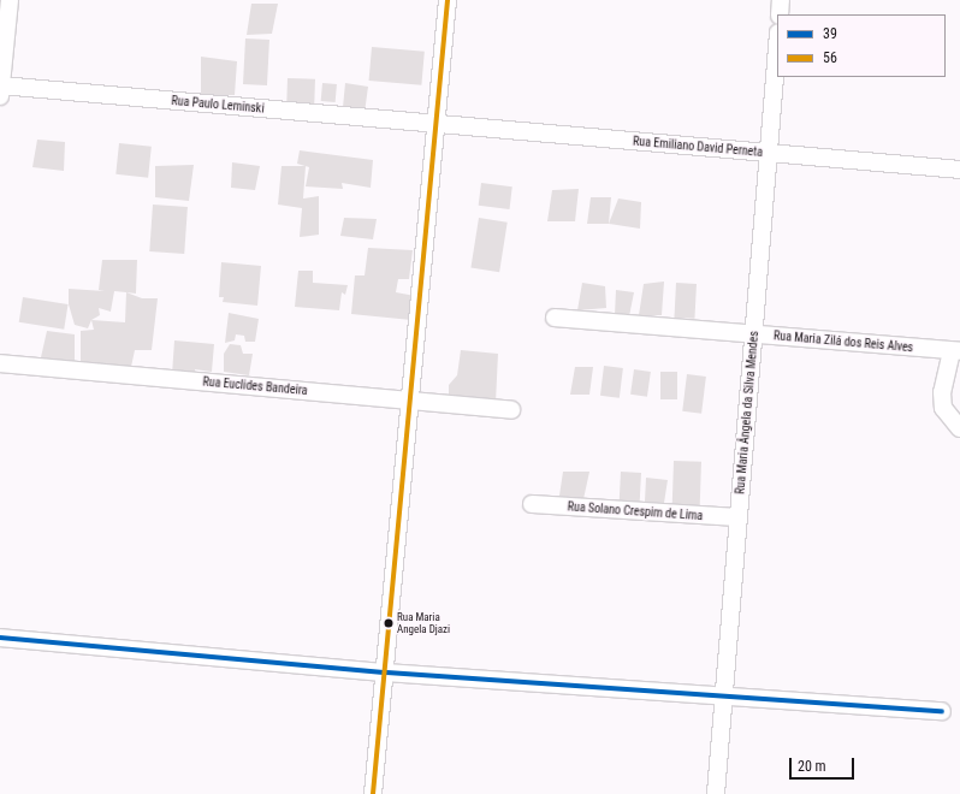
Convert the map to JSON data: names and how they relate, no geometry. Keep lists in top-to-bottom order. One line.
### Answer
{"streets":{"street":["Rua Paulo Leminski","Rua Emiliano David Perneta","Rua Maria Zilá dos Reis Alves","Rua Euclides Bandeira","Rua Maria Ângela da Silva Mendes","Rua Solano Crespim de Lima"]},"crossings":[["Rua Paulo Leminski","Rua Emiliano David Perneta"],["Rua Emiliano David Perneta","Rua Maria Ângela da Silva Mendes"],["Rua Maria Zilá dos Reis Alves","Rua Maria Ângela da Silva Mendes"],["Rua Maria Ângela da Silva Mendes","Rua Solano Crespim de Lima"]],"places":["Rua Maria Angela Djazi"],"lines":["transit line 56","transit line 39"],"legend":["39","56"],"scale_bar":"20 m"}
